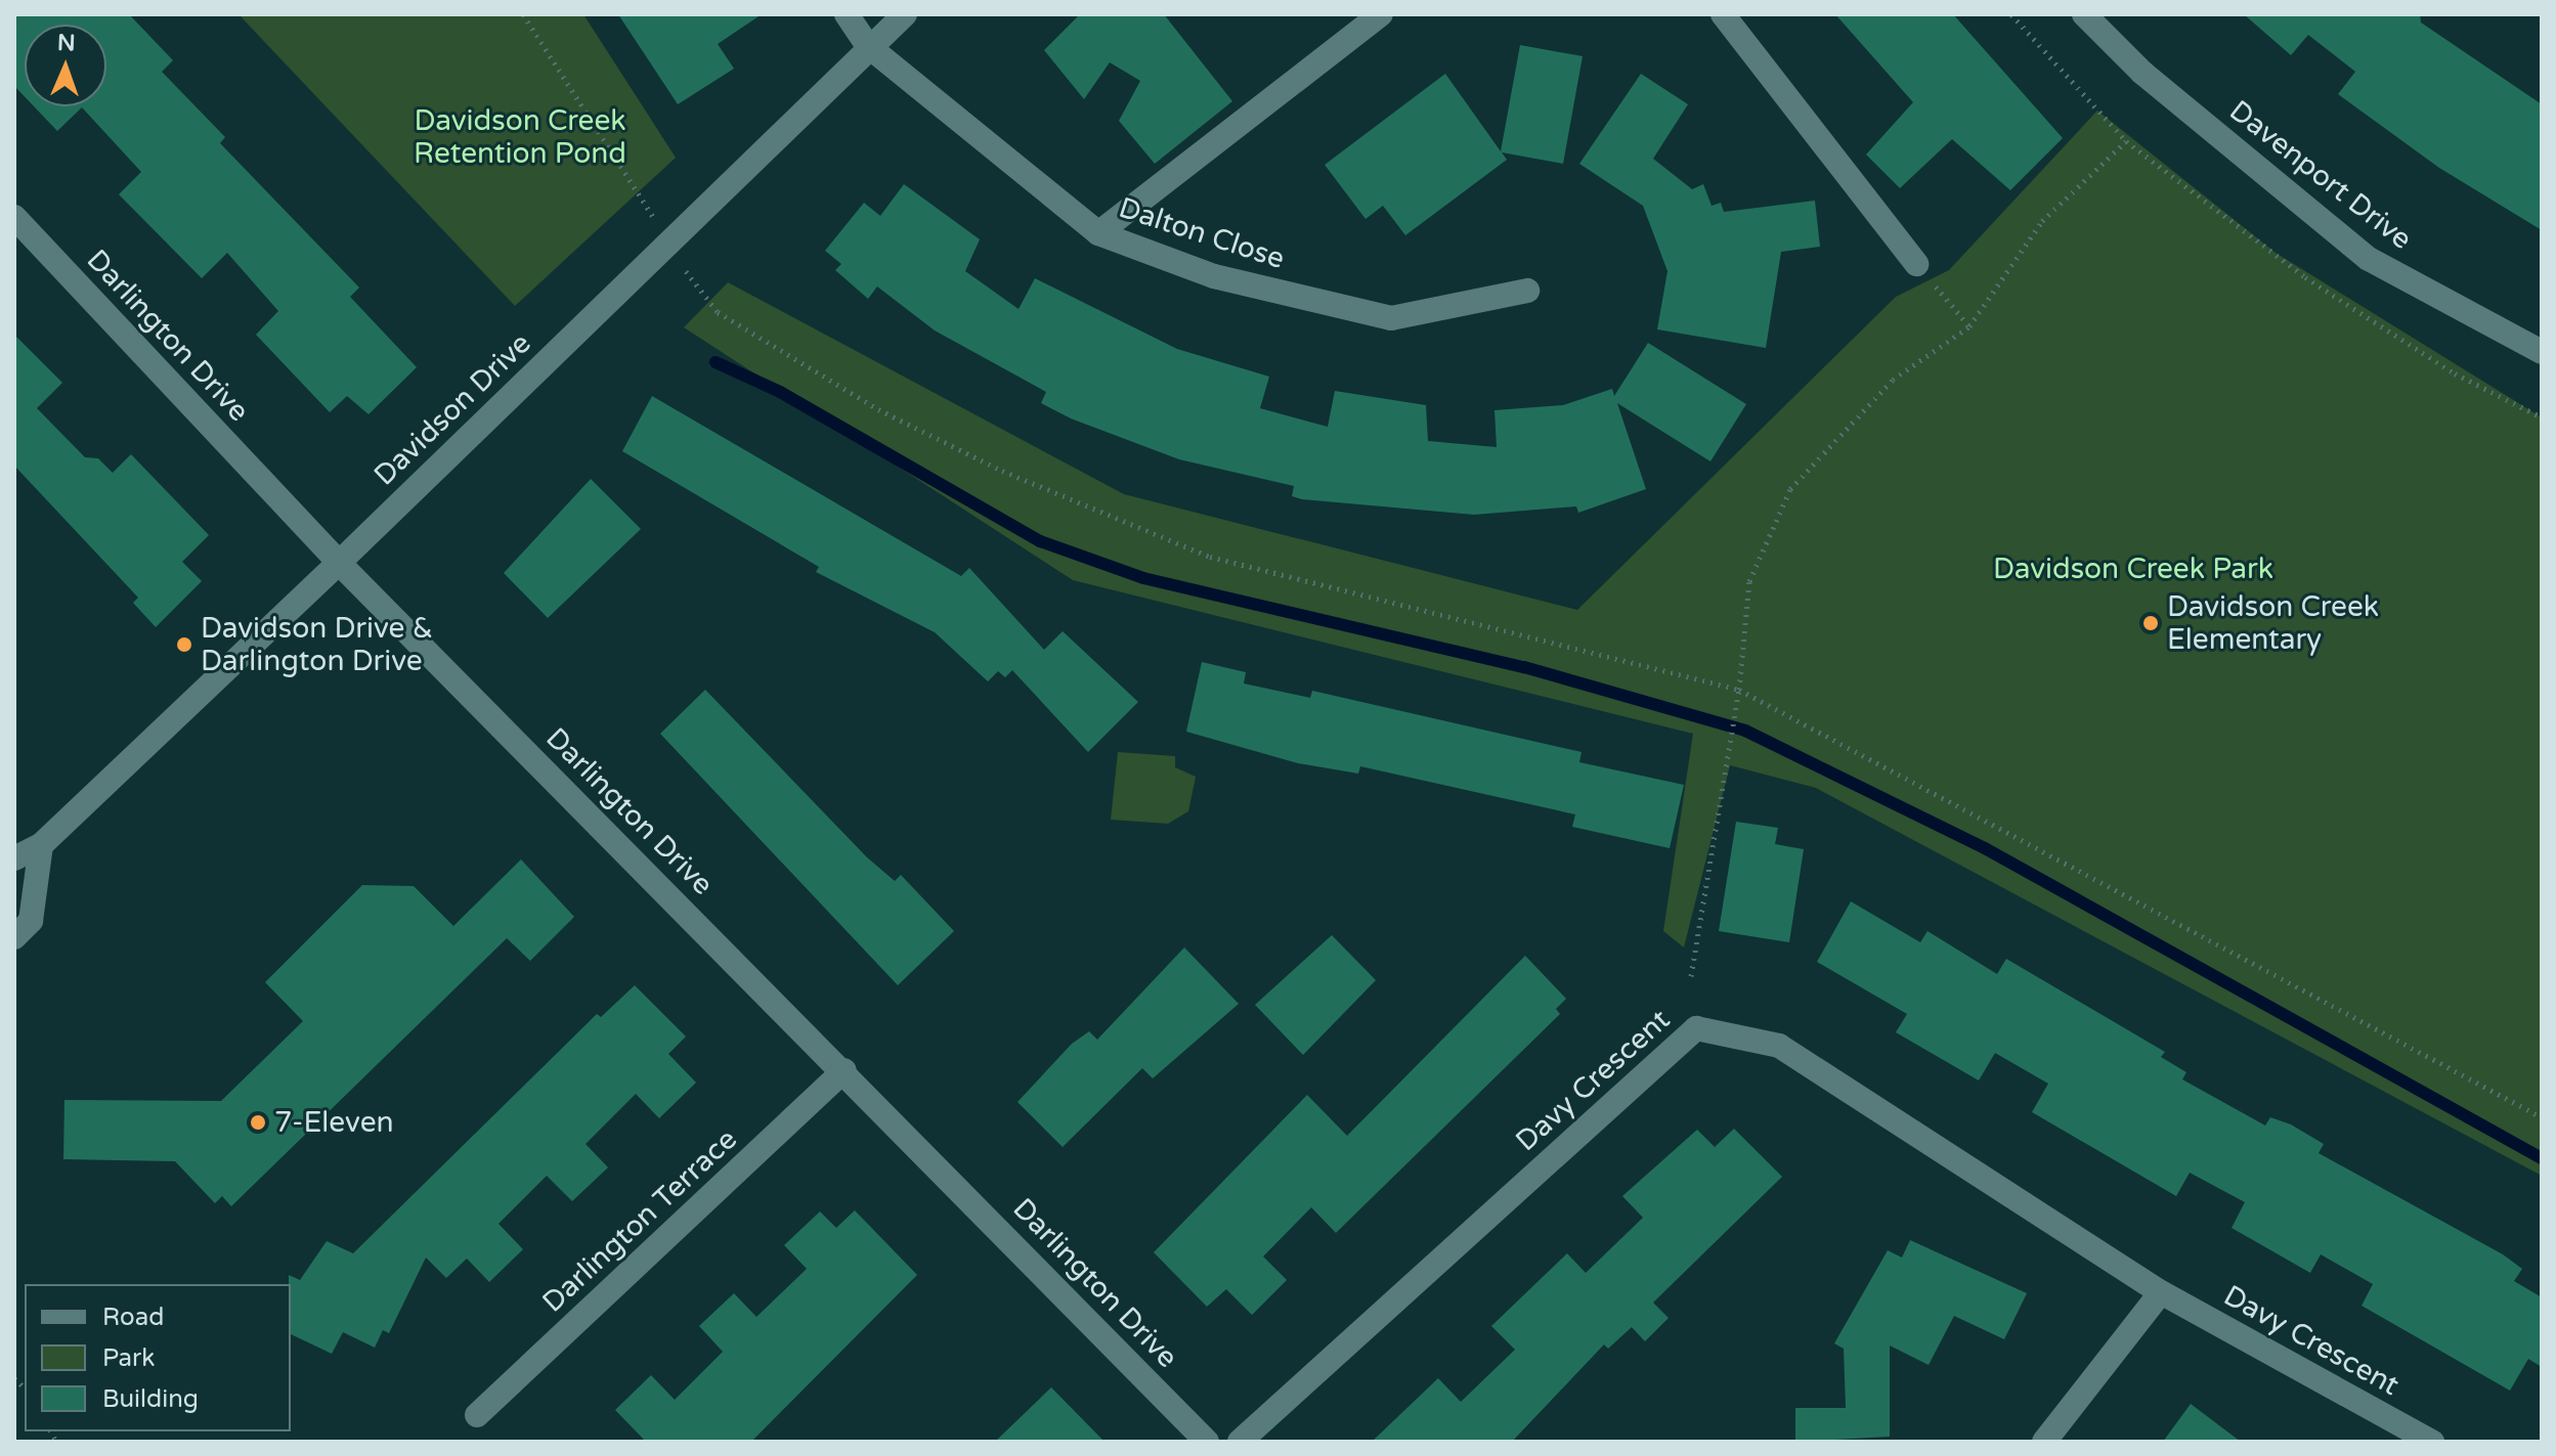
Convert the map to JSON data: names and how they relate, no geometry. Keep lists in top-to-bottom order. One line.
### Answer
{"streets":{"street":["Davenport Drive","Dalton Close","Darlington Drive","Davidson Drive","Davy Crescent","Darlington Terrace"]},"crossings":[["Dalton Close","Davidson Drive"],["Darlington Drive","Davidson Drive"],["Darlington Drive","Darlington Terrace"]],"parks":["Davidson Creek Retention Pond","Davidson Creek Park"],"places":["Davidson Creek Elementary","Davidson Drive & Darlington Drive","7-Eleven"],"legend":["Road","Park","Building"],"north":"top"}
